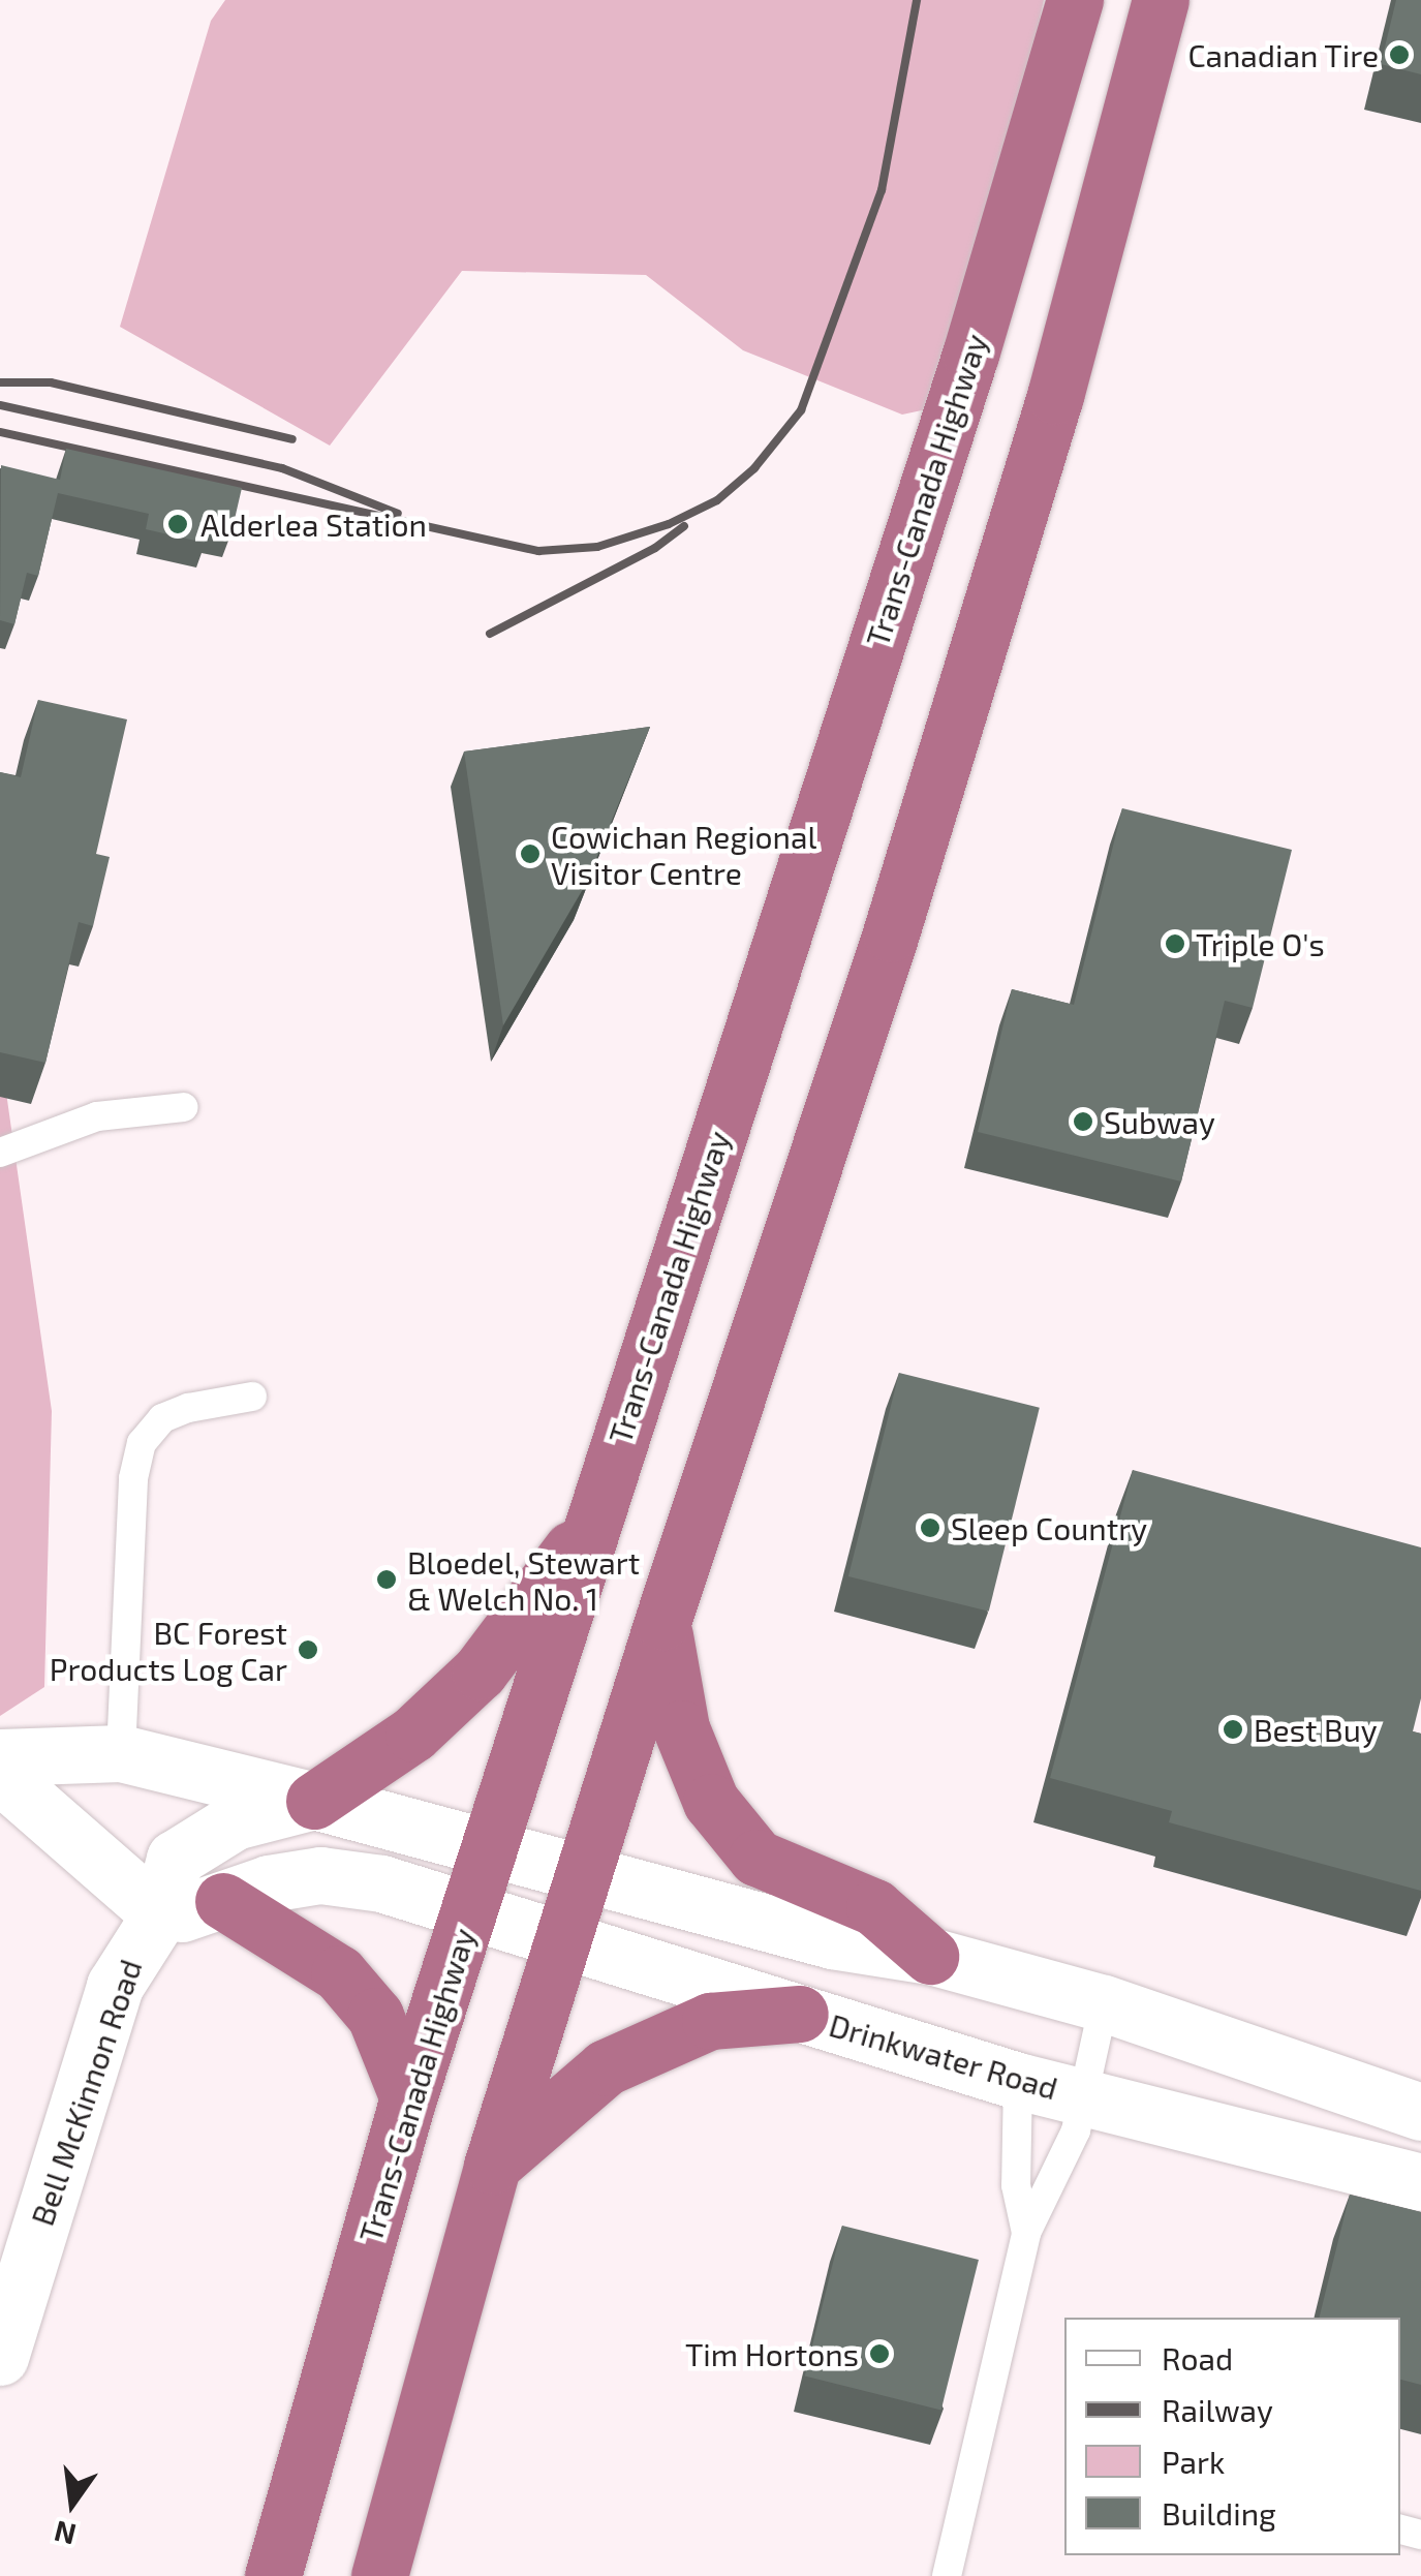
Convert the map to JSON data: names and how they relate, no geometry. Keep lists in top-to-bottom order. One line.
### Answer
{"streets":{"highway":["Trans-Canada Highway"],"street":["Drinkwater Road","Bell McKinnon Road"]},"crossings":[["Trans-Canada Highway","Drinkwater Road"],["Trans-Canada Highway","Bell McKinnon Road"],["Drinkwater Road","Bell McKinnon Road"]],"places":["Canadian Tire","Alderlea Station","Cowichan Regional Visitor Centre","Triple O's","Subway","Sleep Country","Bloedel, Stewart & Welch No. 1","BC Forest Products Log Car","Best Buy","Tim Hortons"],"legend":["Road","Railway","Park","Building"],"north":"bottom"}
